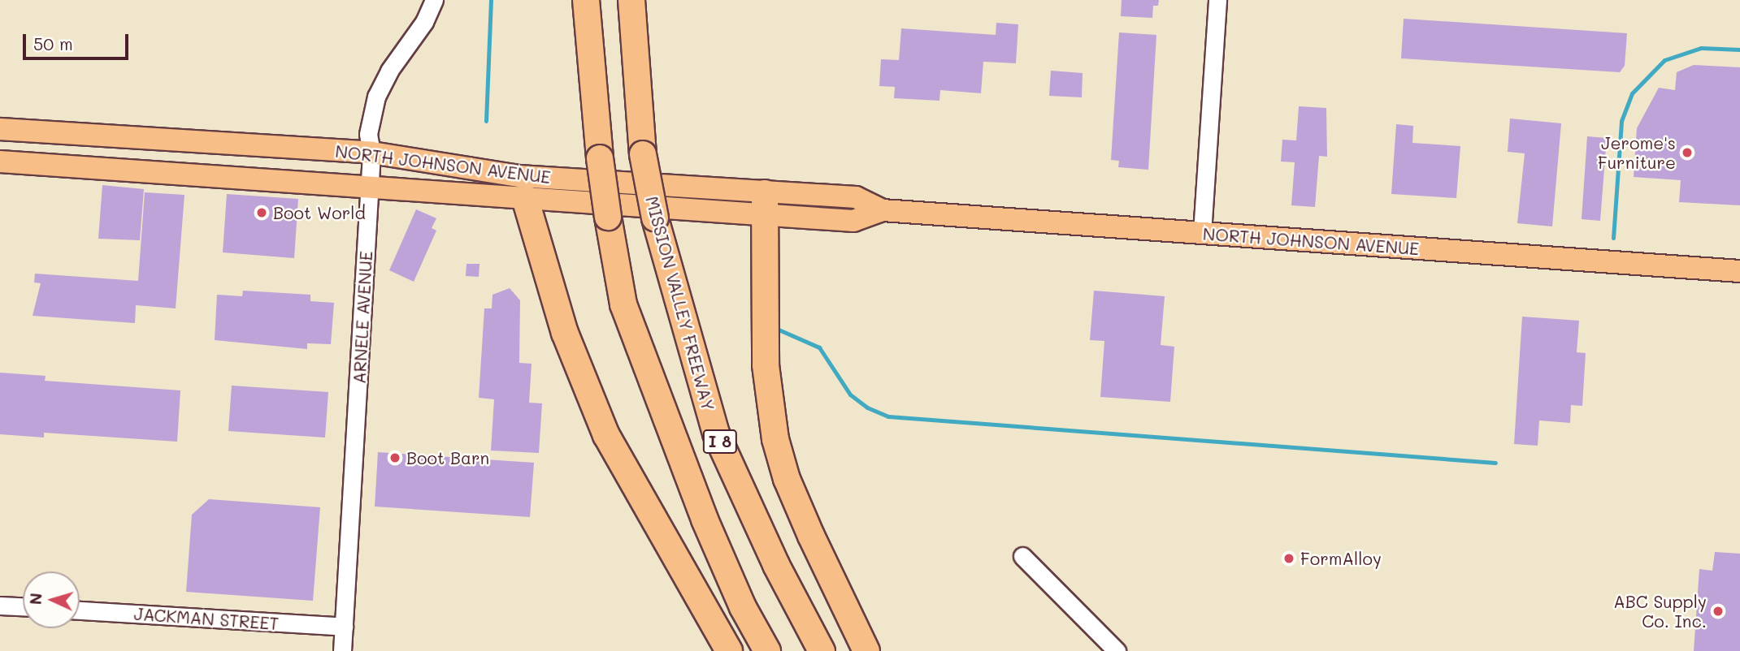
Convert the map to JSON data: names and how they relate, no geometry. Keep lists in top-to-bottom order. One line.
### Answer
{"streets":{"highway":["MISSION VALLEY FREEWAY","I 8"],"main road":["NORTH JOHNSON AVENUE"],"street":["ARNELE AVENUE","JACKMAN STREET"]},"crossings":[["NORTH JOHNSON AVENUE","ARNELE AVENUE"],["ARNELE AVENUE","JACKMAN STREET"]],"places":["Jerome's Furniture","Boot World","Boot Barn","FormAlloy","ABC Supply Co. Inc."],"scale_bar":"50 m","north":"left"}
